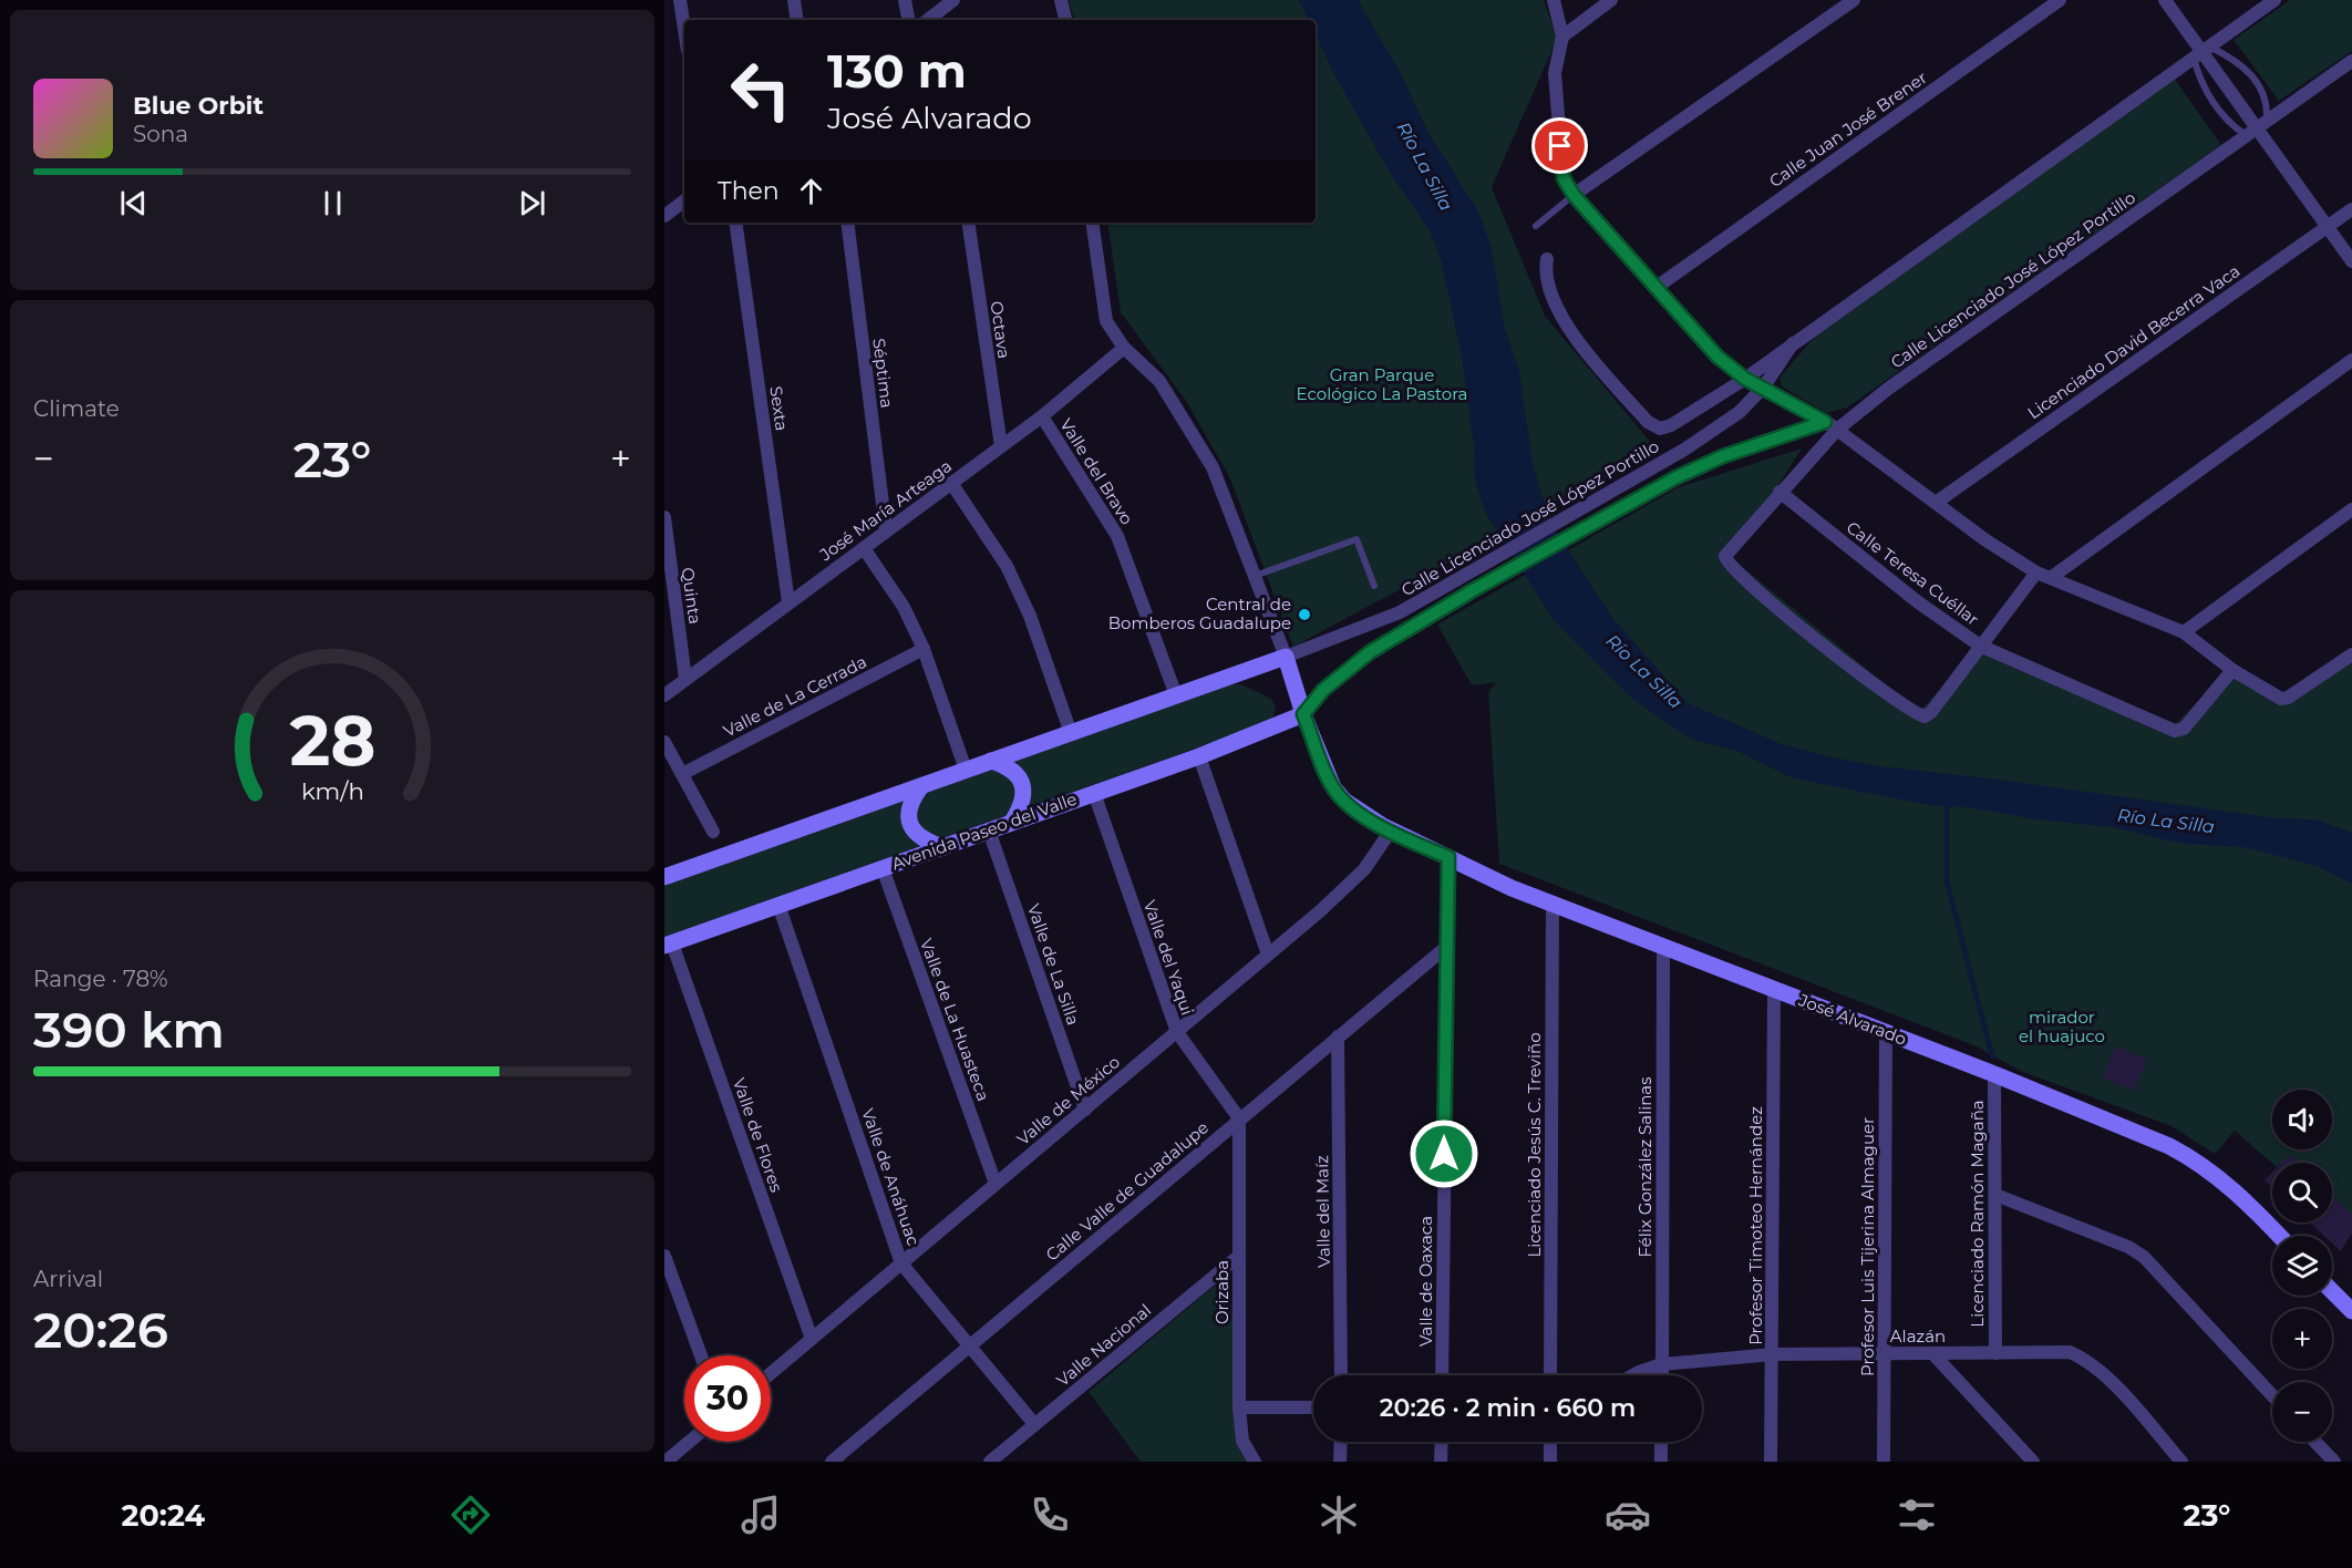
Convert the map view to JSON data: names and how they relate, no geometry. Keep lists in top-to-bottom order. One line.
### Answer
{"streets":{"street":["Calle Juan José Brener","Calle Licenciado José López Portillo","Octava","Licenciado David Becerra Vaca","Séptima","Sexta","Valle del Bravo","José María Arteaga","Calle Teresa Cuéllar","Quinta","Valle de La Cerrada","Avenida Paseo del Valle","Valle del Yaqui","Valle de La Silla","Valle de La Huasteca","José Alvarado","Valle de México","Valle de Flores","Licenciado Jesús C. Treviño","Félix González Salinas","Valle de Anáhuac","Calle Valle de Guadalupe","Valle del Maíz","Licenciado Ramón Magaña","Profesor Timoteo Hernández","Profesor Luis Tijerina Almaguer","Valle de Oaxaca","Orizaba","Alazán","Valle Nacional"]},"crossings":[["Calle Licenciado José López Portillo","Calle Teresa Cuéllar"],["Calle Licenciado José López Portillo","Avenida Paseo del Valle"],["Calle Licenciado José López Portillo","José Alvarado"],["Octava","José María Arteaga"],["Séptima","José María Arteaga"],["Sexta","José María Arteaga"],["Valle del Bravo","José María Arteaga"],["José María Arteaga","Quinta"],["Avenida Paseo del Valle","Valle del Yaqui"],["Avenida Paseo del Valle","Valle de La Silla"],["Avenida Paseo del Valle","Valle de La Huasteca"],["Avenida Paseo del Valle","José Alvarado"],["Avenida Paseo del Valle","Valle de Flores"],["Avenida Paseo del Valle","Valle de Anáhuac"],["Valle del Yaqui","Valle de México"],["Valle del Yaqui","Calle Valle de Guadalupe"],["Valle del Yaqui","Orizaba"],["Valle de La Silla","Valle de México"],["Valle de La Huasteca","Valle de México"],["José Alvarado","Valle de México"],["José Alvarado","Licenciado Jesús C. Treviño"],["José Alvarado","Félix González Salinas"],["José Alvarado","Licenciado Ramón Magaña"],["José Alvarado","Profesor Timoteo Hernández"],["José Alvarado","Profesor Luis Tijerina Almaguer"],["José Alvarado","Valle de Oaxaca"],["Valle de México","Valle de Flores"],["Valle de México","Valle de Anáhuac"],["Félix González Salinas","Alazán"],["Valle de Anáhuac","Calle Valle de Guadalupe"],["Valle de Anáhuac","Valle Nacional"],["Calle Valle de Guadalupe","Valle del Maíz"],["Calle Valle de Guadalupe","Valle de Oaxaca"],["Calle Valle de Guadalupe","Orizaba"],["Licenciado Ramón Magaña","Alazán"],["Profesor Timoteo Hernández","Alazán"],["Profesor Luis Tijerina Almaguer","Alazán"],["Orizaba","Valle Nacional"]],"water":["Río La Silla"],"parks":["Gran Parque Ecológico La Pastora","mirador el huajuco"],"places":["Central de Bomberos Guadalupe"],"page":{"turn":["130 m","José Alvarado"],"song":["Blue Orbit","Sona"],"then":"Then","tile":["Climate",["Range · 78%","390 km"],["Arrival","20:26"]],"heat":["−","23°","+"],"map_buttons":["+","−"],"limit":"30","trip":"20:26 · 2 min · 660 m","tabs":["20:24","23°"],"gauge":["28","km/h"]}}
